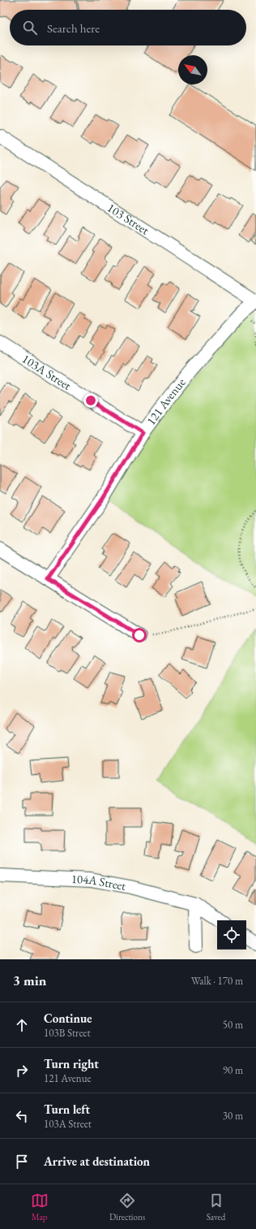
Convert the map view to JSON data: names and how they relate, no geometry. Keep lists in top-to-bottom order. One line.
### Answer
{"streets":{"street":["103 Street","103A Street","121 Avenue","104A Street"]},"crossings":[["103 Street","121 Avenue"],["103A Street","121 Avenue"]],"north":"top left","page":{"search":"Search here","heading":["3 min","Walk · 170 m"],"list":[["Continue","103B Street","50 m"],["Turn right","121 Avenue","90 m"],["Turn left","103A Street","30 m"],"Arrive at destination"],"nav":["Map","Directions","Saved"]}}
